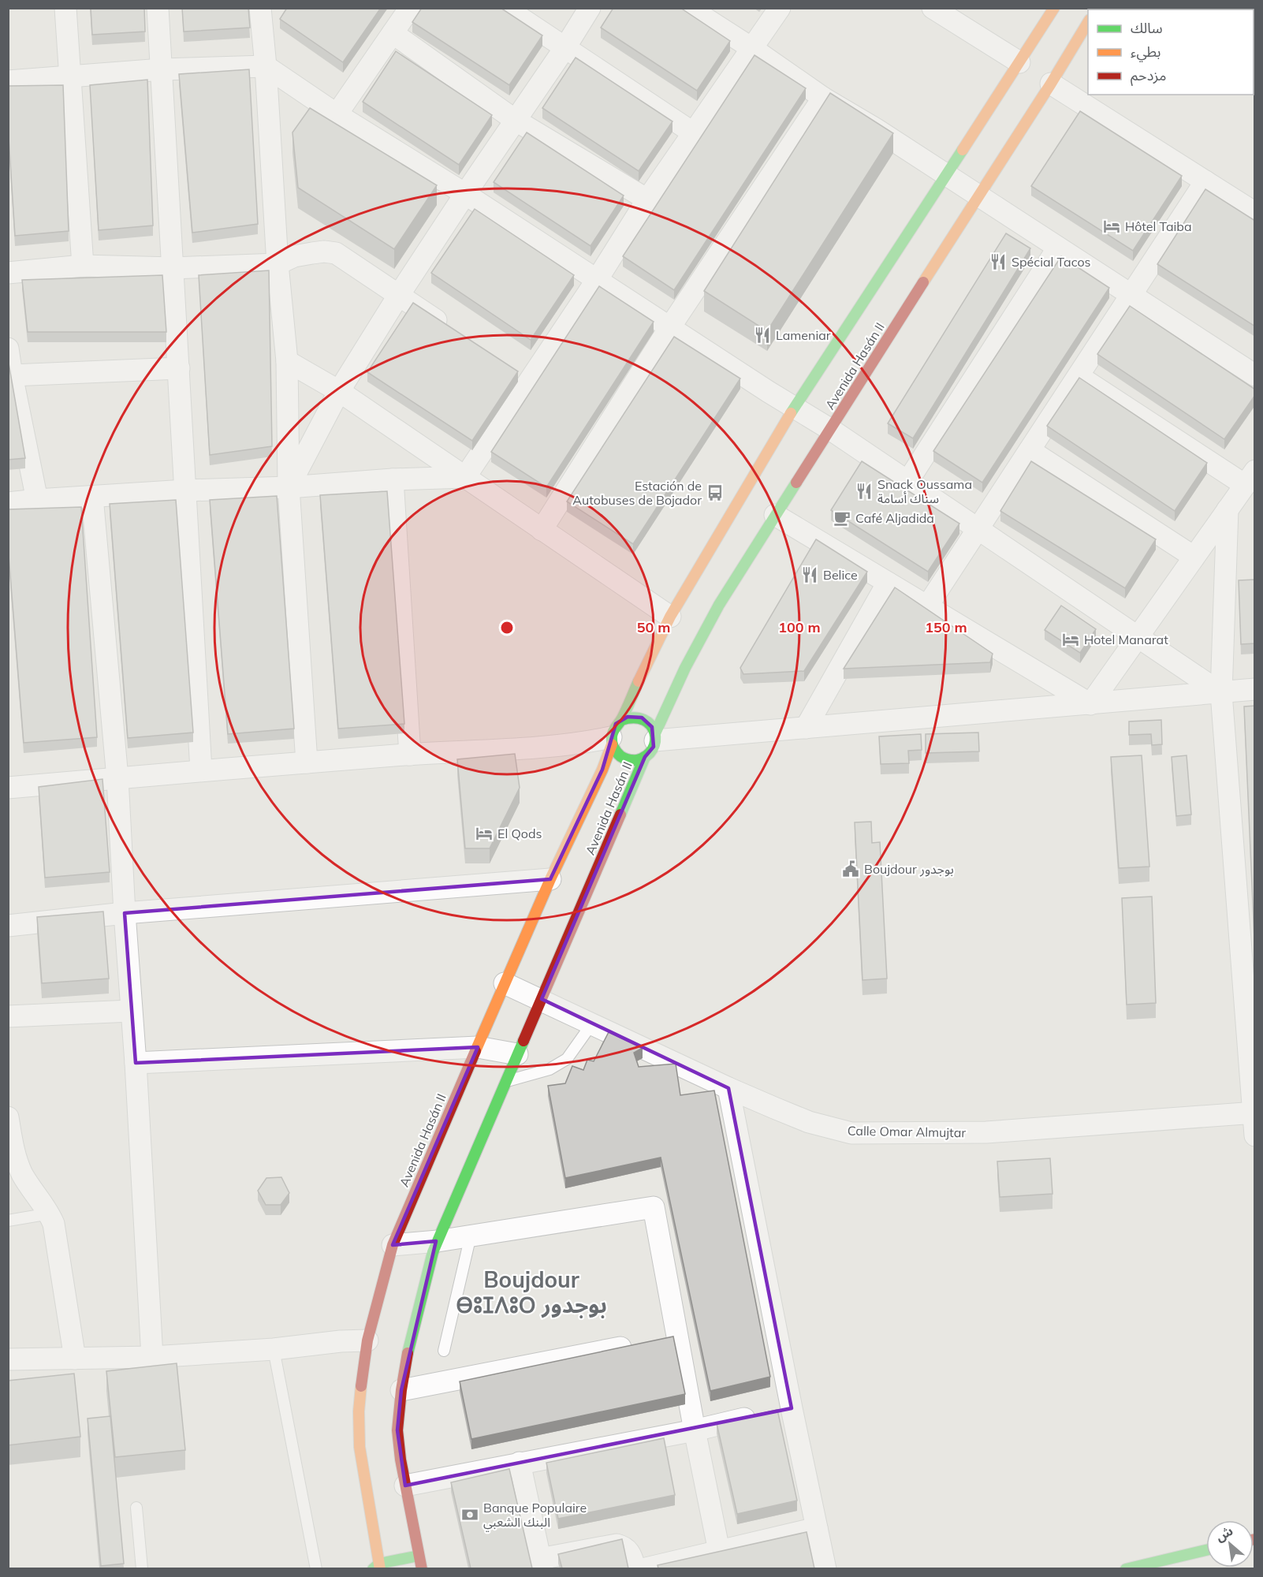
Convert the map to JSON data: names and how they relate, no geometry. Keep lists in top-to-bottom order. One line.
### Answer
{"streets":{"main road":["Avenida Hasán II"],"street":["Calle Omar Almujtar"]},"crossings":[["Avenida Hasán II","Calle Omar Almujtar"]],"districts":["Boujdour ⴱⵓⵊⴷⵓⵔ بوجدور"],"places":{"hotel":["Hôtel Taiba","Hotel Manarat","El Qods"],"restaurant":["Spécial Tacos","Lameniar","Snack Oussama سناك أسامة","Belice"],"bus stop":["Estación de Autobuses de Bojador"],"cafe":["Café Aljadida"],"public building":["Boujdour بوجدور"],"bank":["Banque Populaire البنك الشعبي"]},"legend":["سالك","بطيء","مزدحم"],"north":"top left","rings":["50 m","100 m","150 m"]}
